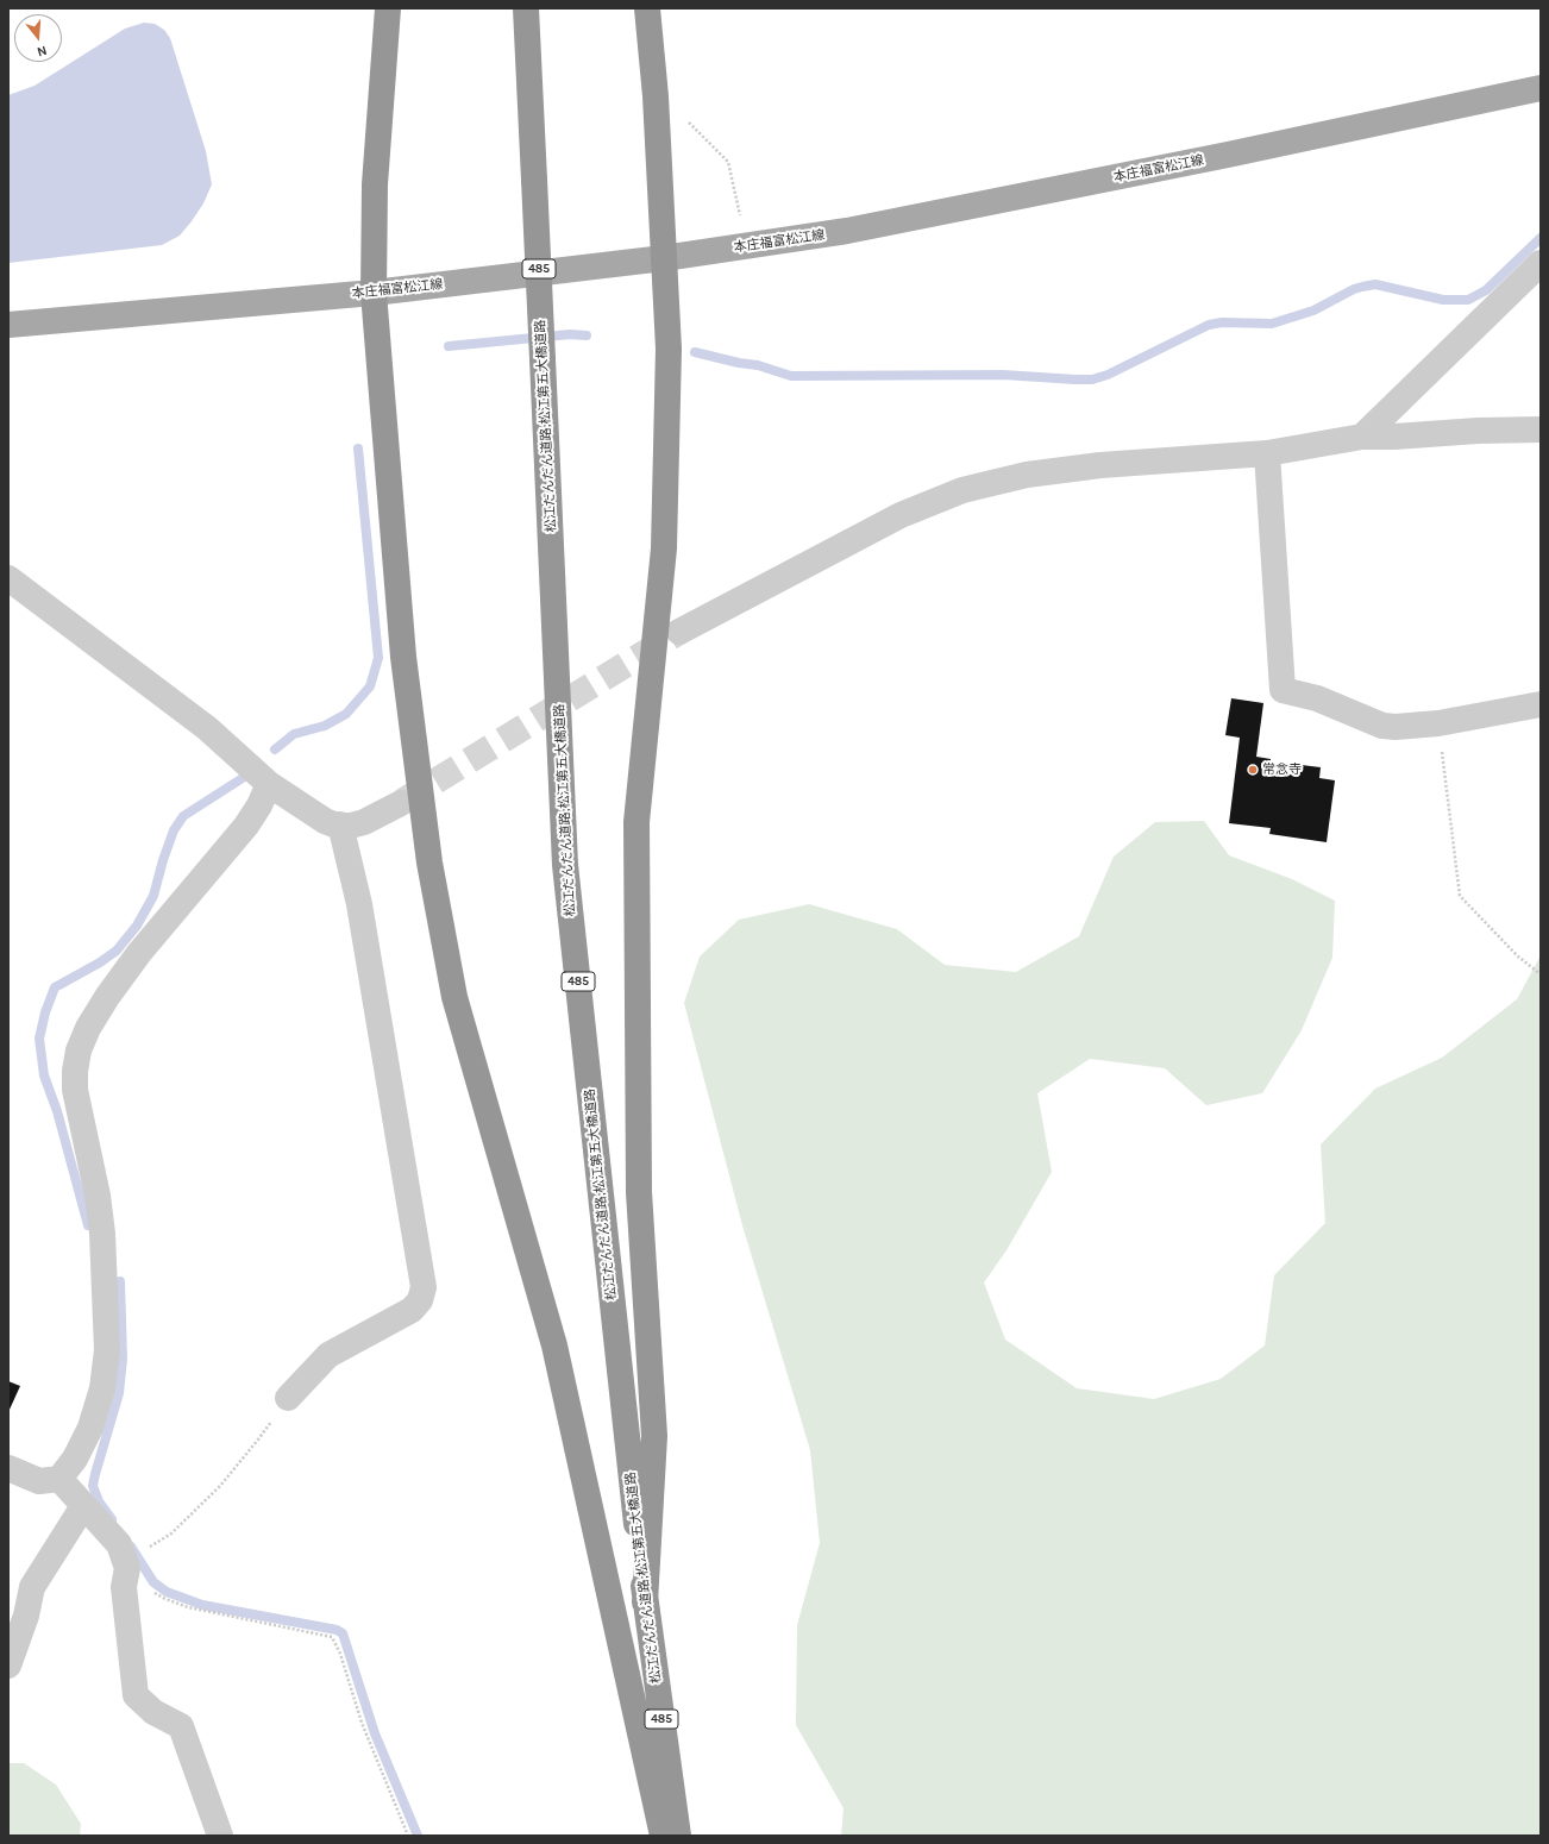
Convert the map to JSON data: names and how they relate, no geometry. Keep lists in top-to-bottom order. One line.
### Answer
{"streets":{"highway":["485","松江だんだん道路;松江第五大橋道路"],"main road":["本庄福富松江線"]},"places":["常念寺"],"north":"bottom"}
